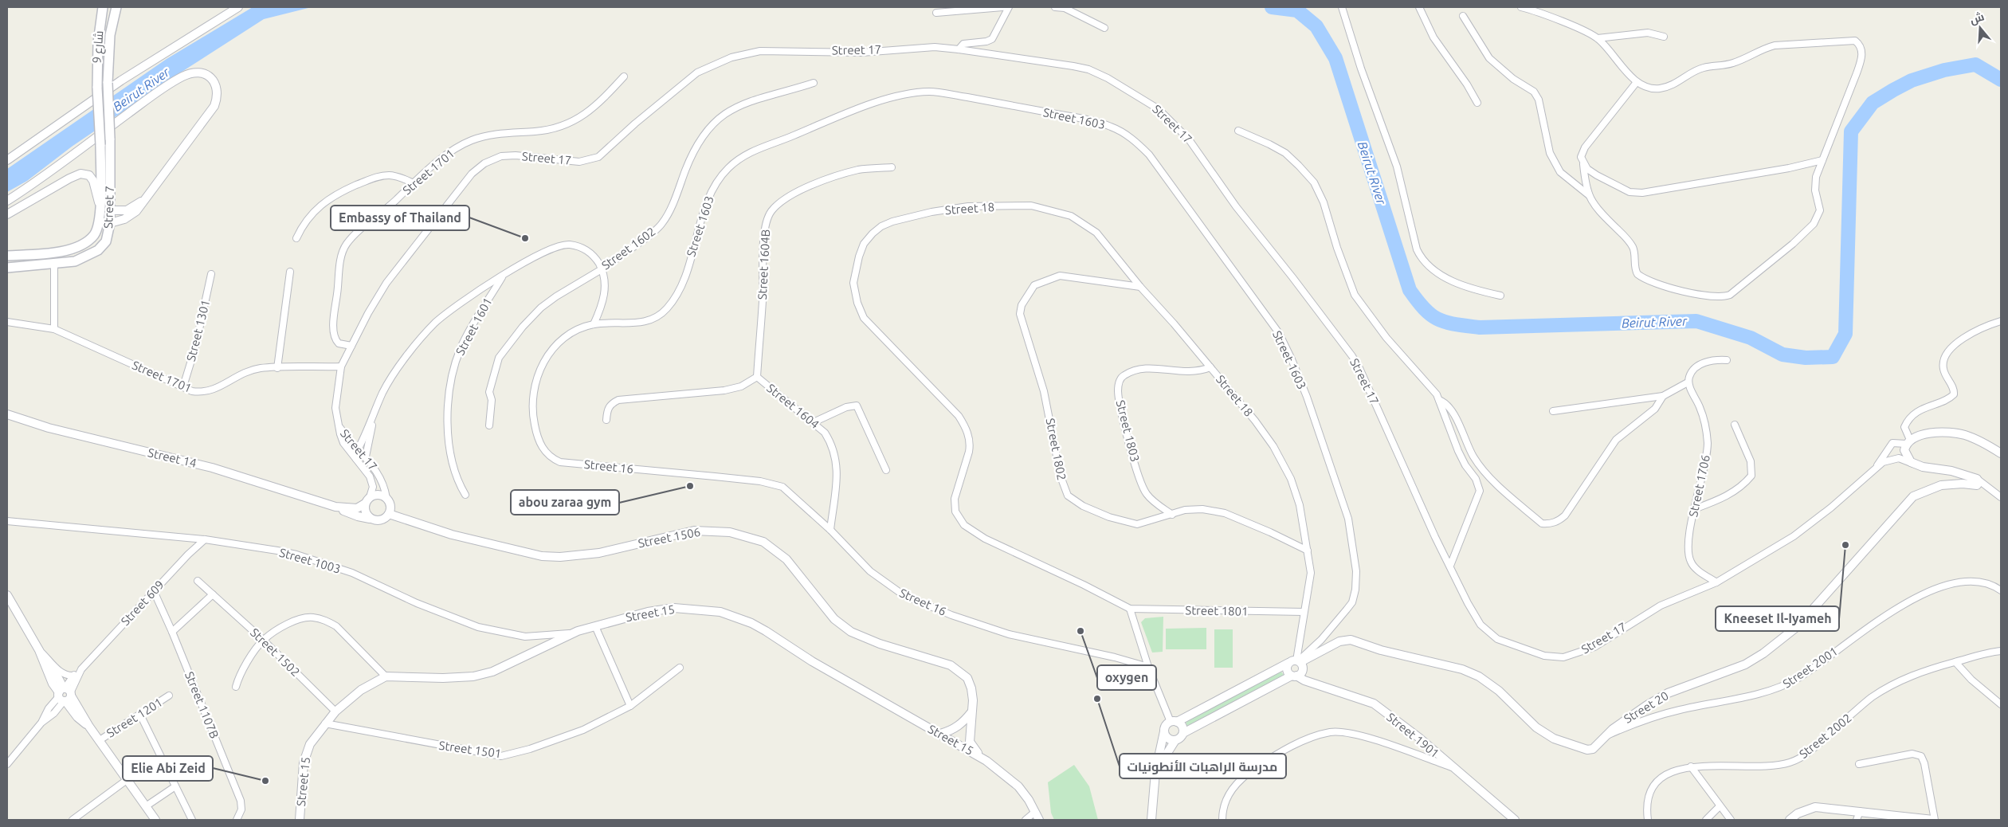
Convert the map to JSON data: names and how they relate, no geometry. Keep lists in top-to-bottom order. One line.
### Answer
{"streets":{"main road":["شارع 9","Street 7"],"street":["Street 17","Street 1603","Street 1701","Street 18","Street 1602","Street 1604B","Street 1601","Street 1301","Street 1604","Street 1803","Street 1802","Street 14","Street 16","Street 1706","Street 1506","Street 1003","Street 609","Street 1801","Street 15","Street 1502","Street 2001","Street 1107B","Street 20","Street 1201","Street 1901","Street 2002","Street 1501"]},"crossings":[["شارع 9","Street 7"],["Street 17","Street 1701"],["Street 17","Street 1706"],["Street 17","Street 1506"],["Street 1603","Street 18"],["Street 1603","Street 16"],["Street 1603","Street 20"],["Street 1701","Street 1301"],["Street 18","Street 1803"],["Street 18","Street 1802"],["Street 18","Street 1801"],["Street 18","Street 20"],["Street 1604B","Street 1604"],["Street 1604","Street 16"],["Street 1803","Street 1802"],["Street 1506","Street 15"],["Street 1003","Street 609"],["Street 1003","Street 15"],["Street 609","Street 1107B"],["Street 15","Street 1502"],["Street 15","Street 1501"],["Street 2001","Street 20"]],"water":["Beirut River"],"places":["Embassy of Thailand","abou zaraa gym","Kneeset Il-Iyameh","oxygen","مدرسة الراهبات الأنطونيات","Elie Abi Zeid"],"north":"top"}
